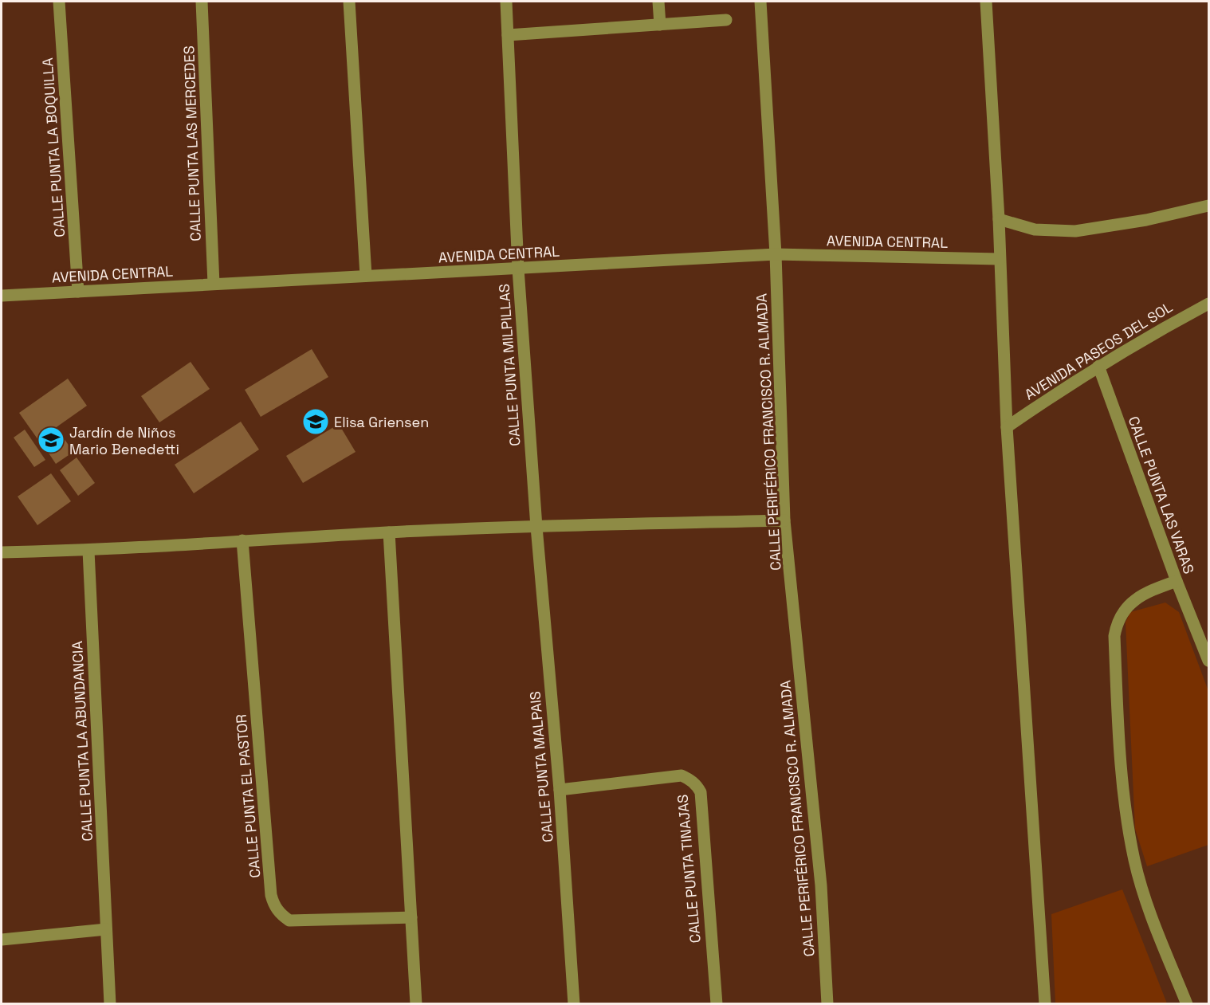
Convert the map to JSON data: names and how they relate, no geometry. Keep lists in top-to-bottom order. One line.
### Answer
{"streets":{"street":["CALLE PUNTA LAS MERCEDES","CALLE PUNTA LA BOQUILLA","AVENIDA CENTRAL","AVENIDA PASEOS DEL SOL","CALLE PUNTA MILPILLAS","CALLE PERIFÉRICO FRANCISCO R. ALMADA","CALLE PUNTA LAS VARAS","CALLE PUNTA LA ABUNDANCIA","CALLE PUNTA MALPAIS","CALLE PUNTA EL PASTOR","CALLE PUNTA TINAJAS"]},"crossings":[["CALLE PUNTA LAS MERCEDES","AVENIDA CENTRAL"],["CALLE PUNTA LA BOQUILLA","AVENIDA CENTRAL"],["AVENIDA CENTRAL","CALLE PUNTA MILPILLAS"],["AVENIDA CENTRAL","CALLE PERIFÉRICO FRANCISCO R. ALMADA"],["AVENIDA PASEOS DEL SOL","CALLE PUNTA LAS VARAS"],["CALLE PUNTA MILPILLAS","CALLE PUNTA MALPAIS"],["CALLE PUNTA MALPAIS","CALLE PUNTA TINAJAS"]],"places":{"school or university":["Elisa Griensen","Jardín de Niños Mario Benedetti"]}}
